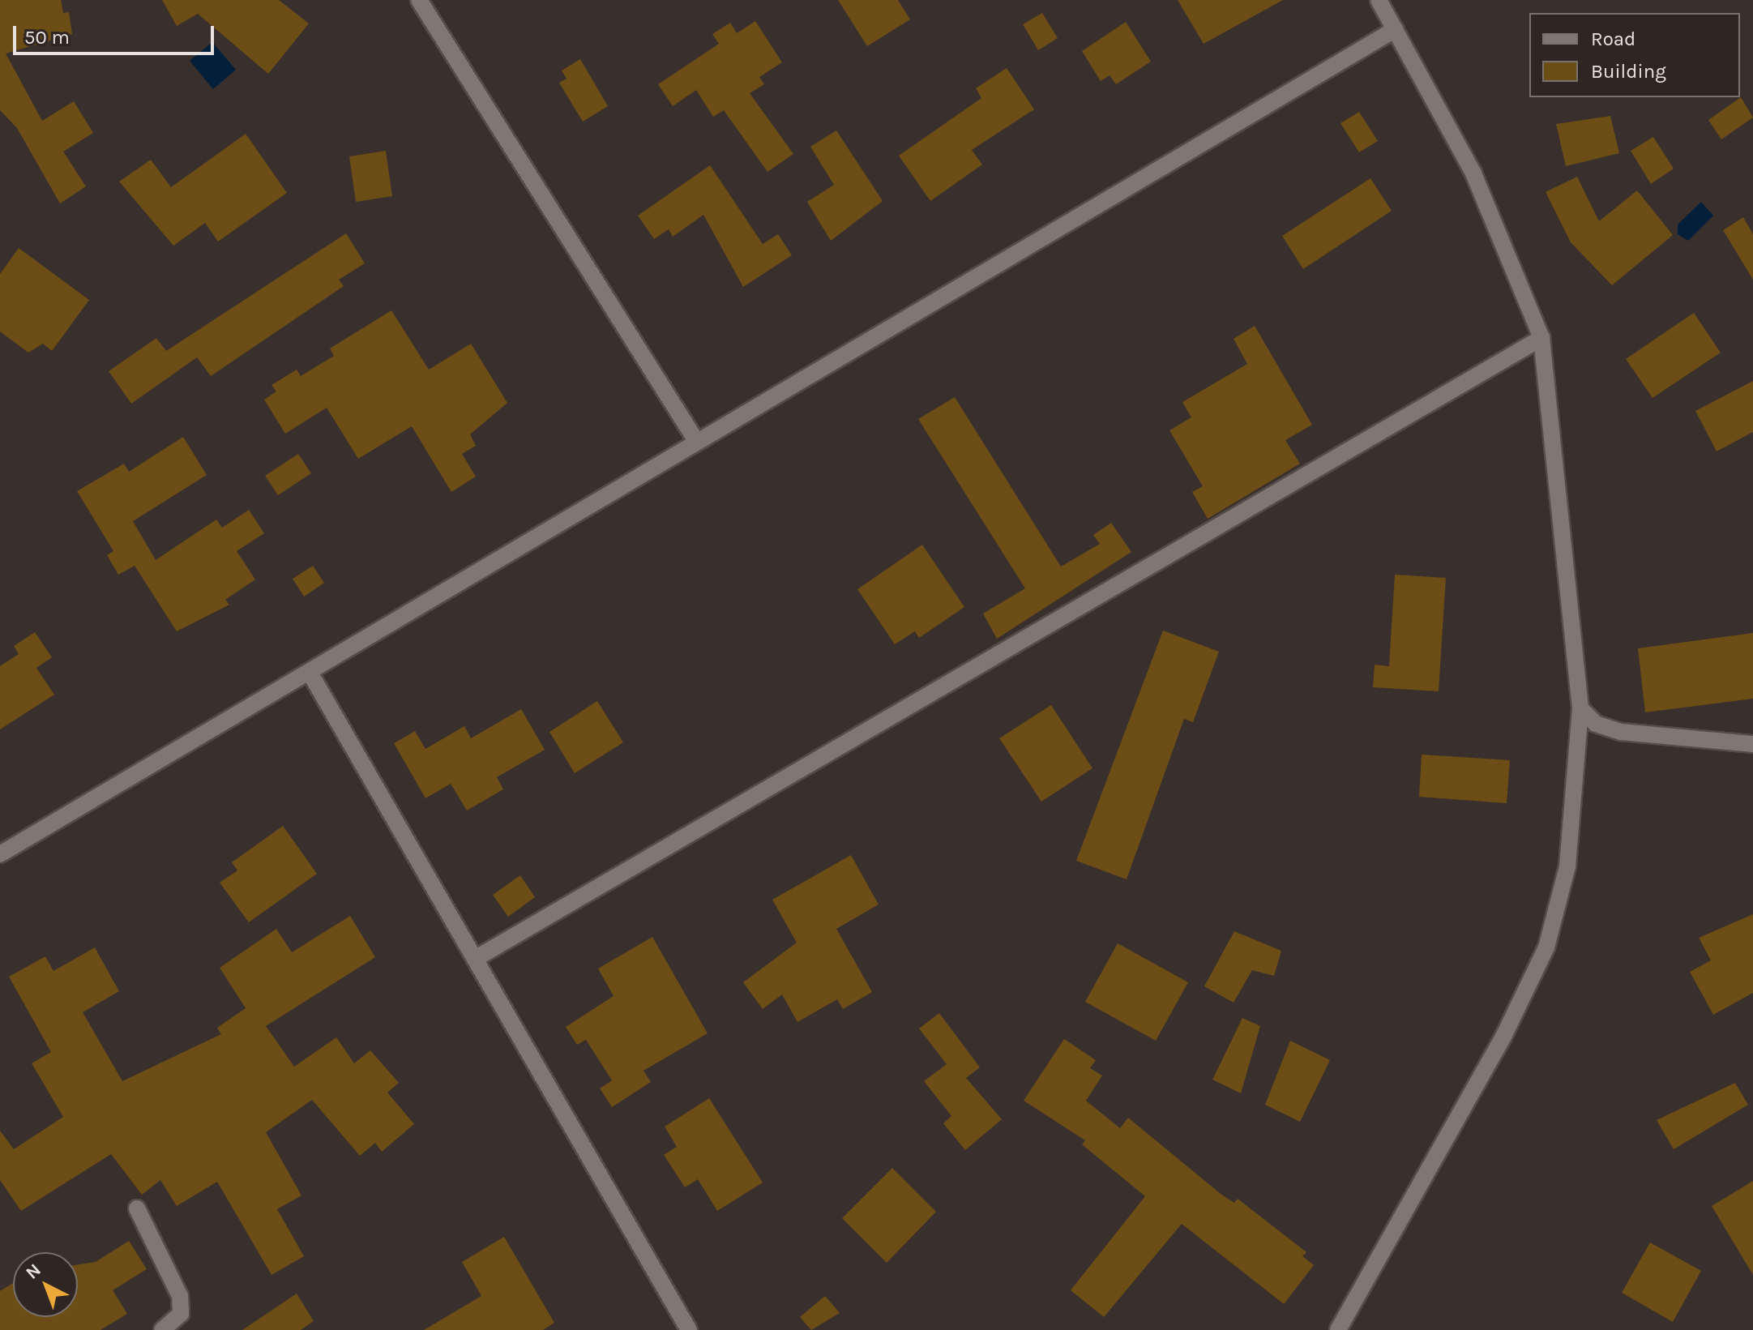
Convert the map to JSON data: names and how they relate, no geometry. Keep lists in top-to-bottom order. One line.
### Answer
{"legend":["Road","Building"],"scale_bar":"50 m","north":"top left"}
